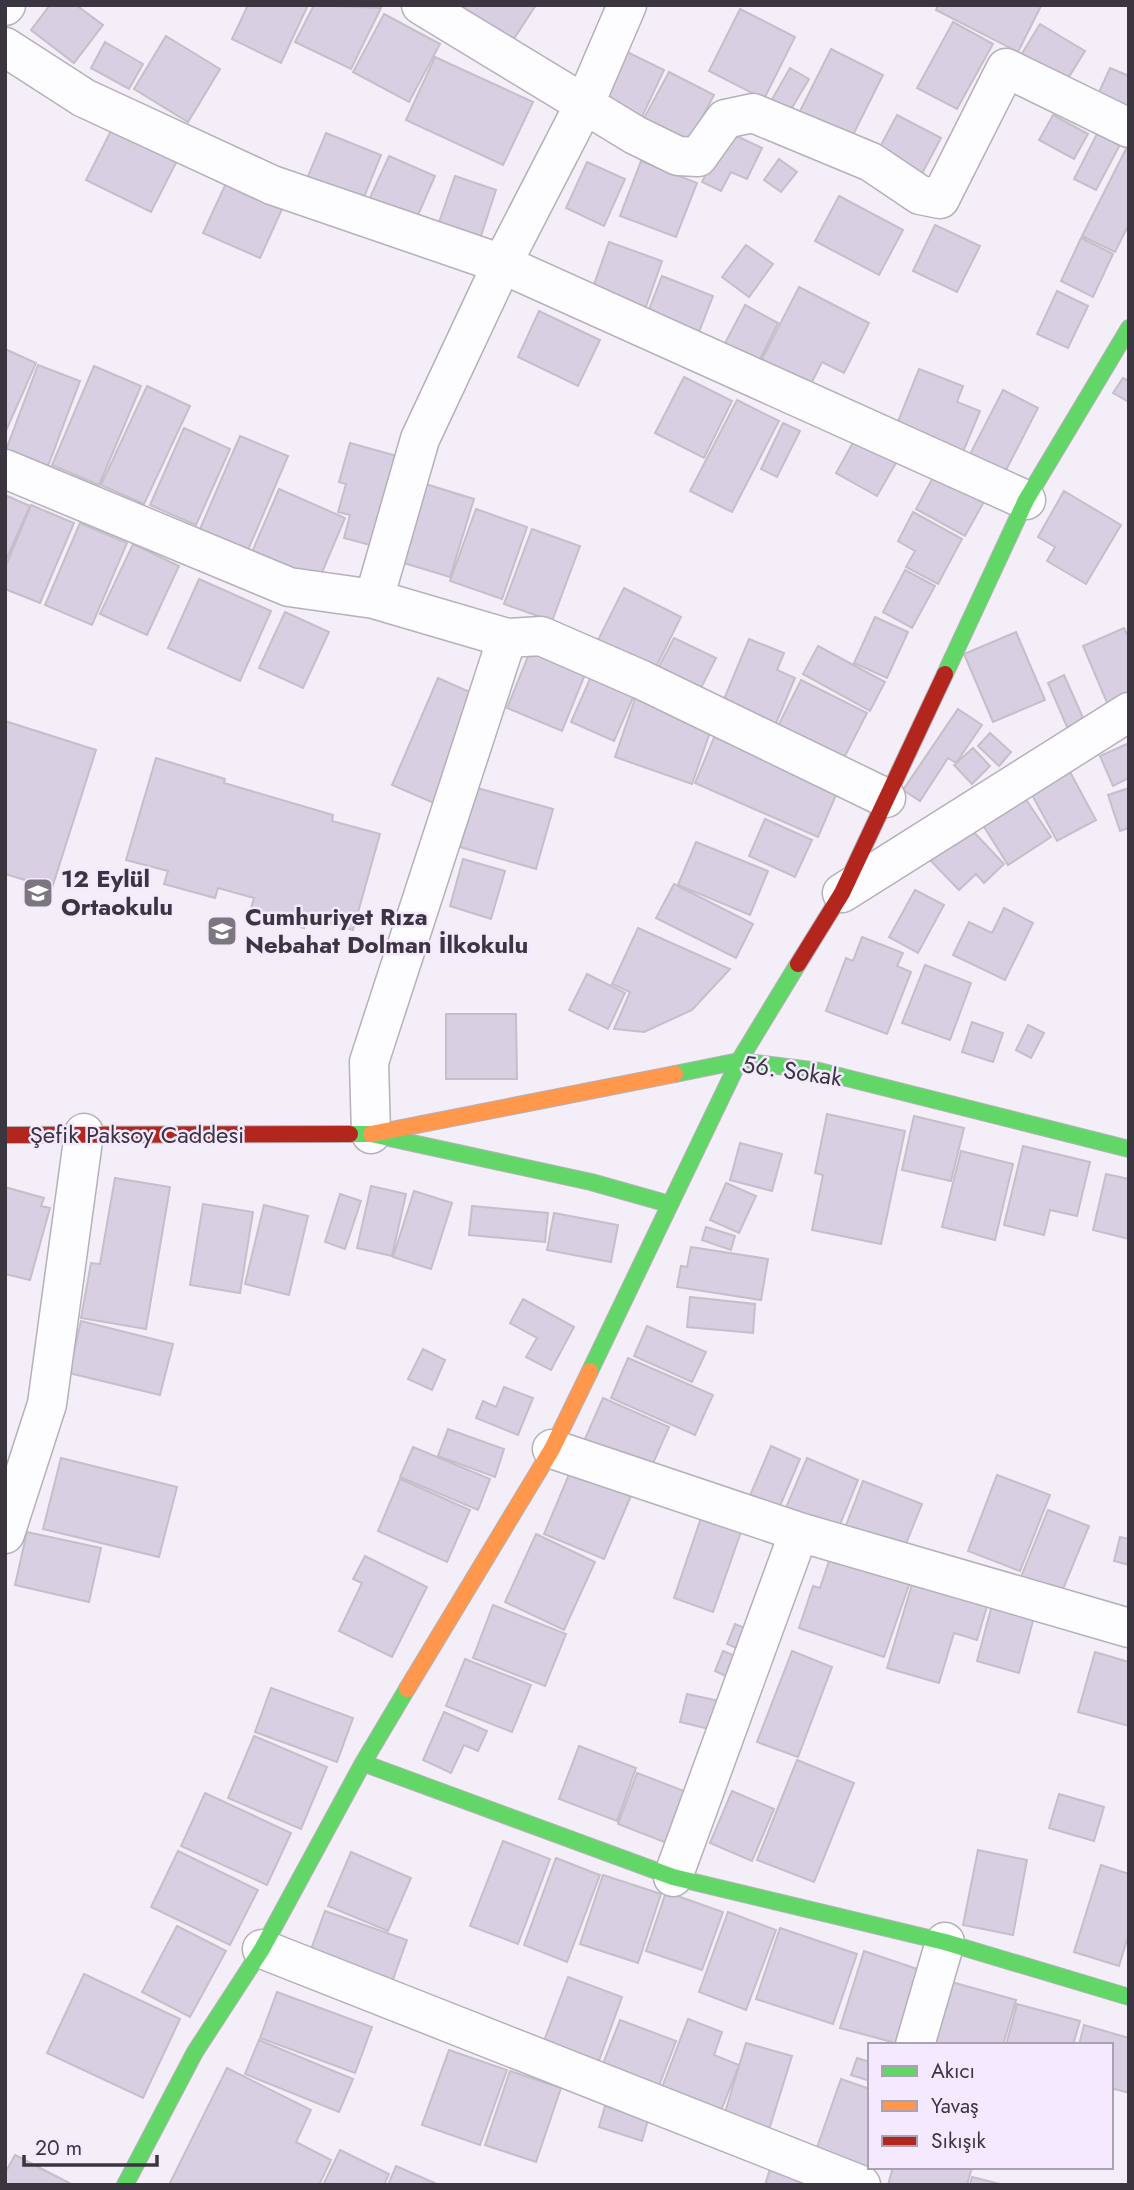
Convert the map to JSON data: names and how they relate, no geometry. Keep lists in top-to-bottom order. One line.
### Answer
{"streets":{"main road":["56. Sokak","Şefik Paksoy Caddesi"]},"crossings":[["56. Sokak","Şefik Paksoy Caddesi"]],"places":{"school or university":["12 Eylül Ortaokulu","Cumhuriyet Rıza Nebahat Dolman İlkokulu"]},"legend":["Akıcı","Yavaş","Sıkışık"],"scale_bar":"20 m"}
